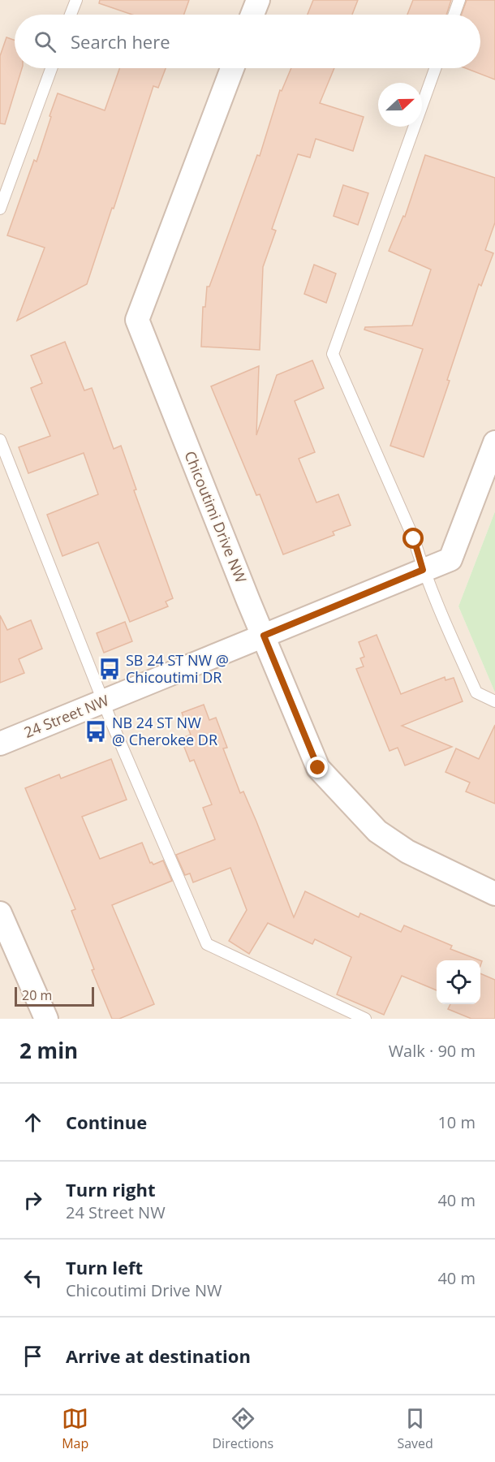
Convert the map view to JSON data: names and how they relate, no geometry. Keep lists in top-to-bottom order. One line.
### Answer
{"streets":{"street":["Chicoutimi Drive NW","24 Street NW"]},"crossings":[["Chicoutimi Drive NW","24 Street NW"]],"places":{"bus stop":["SB 24 ST NW @ Chicoutimi DR","NB 24 ST NW @ Cherokee DR"]},"scale_bar":"20 m","north":"right","page":{"search":"Search here","scale":"20 m","heading":["2 min","Walk · 90 m"],"list":[["Continue","10 m"],["Turn right","24 Street NW","40 m"],["Turn left","Chicoutimi Drive NW","40 m"],"Arrive at destination"],"nav":["Map","Directions","Saved"]}}
